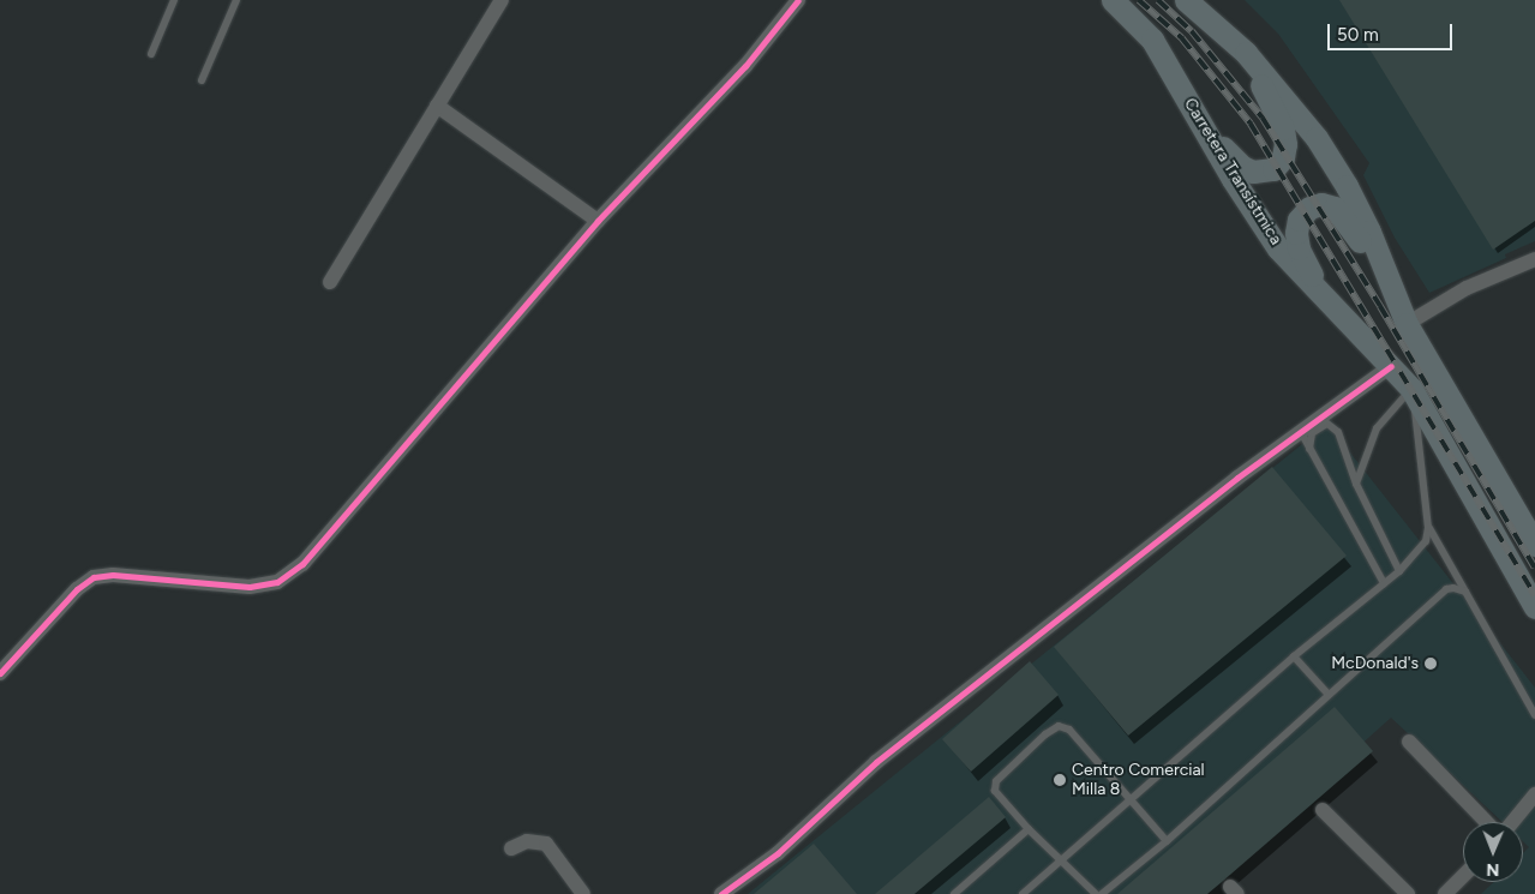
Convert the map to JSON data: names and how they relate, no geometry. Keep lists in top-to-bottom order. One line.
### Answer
{"streets":{"main road":["Carretera Transístmica"]},"places":["McDonald's","Centro Comercial Milla 8"],"scale_bar":"50 m","north":"bottom"}
